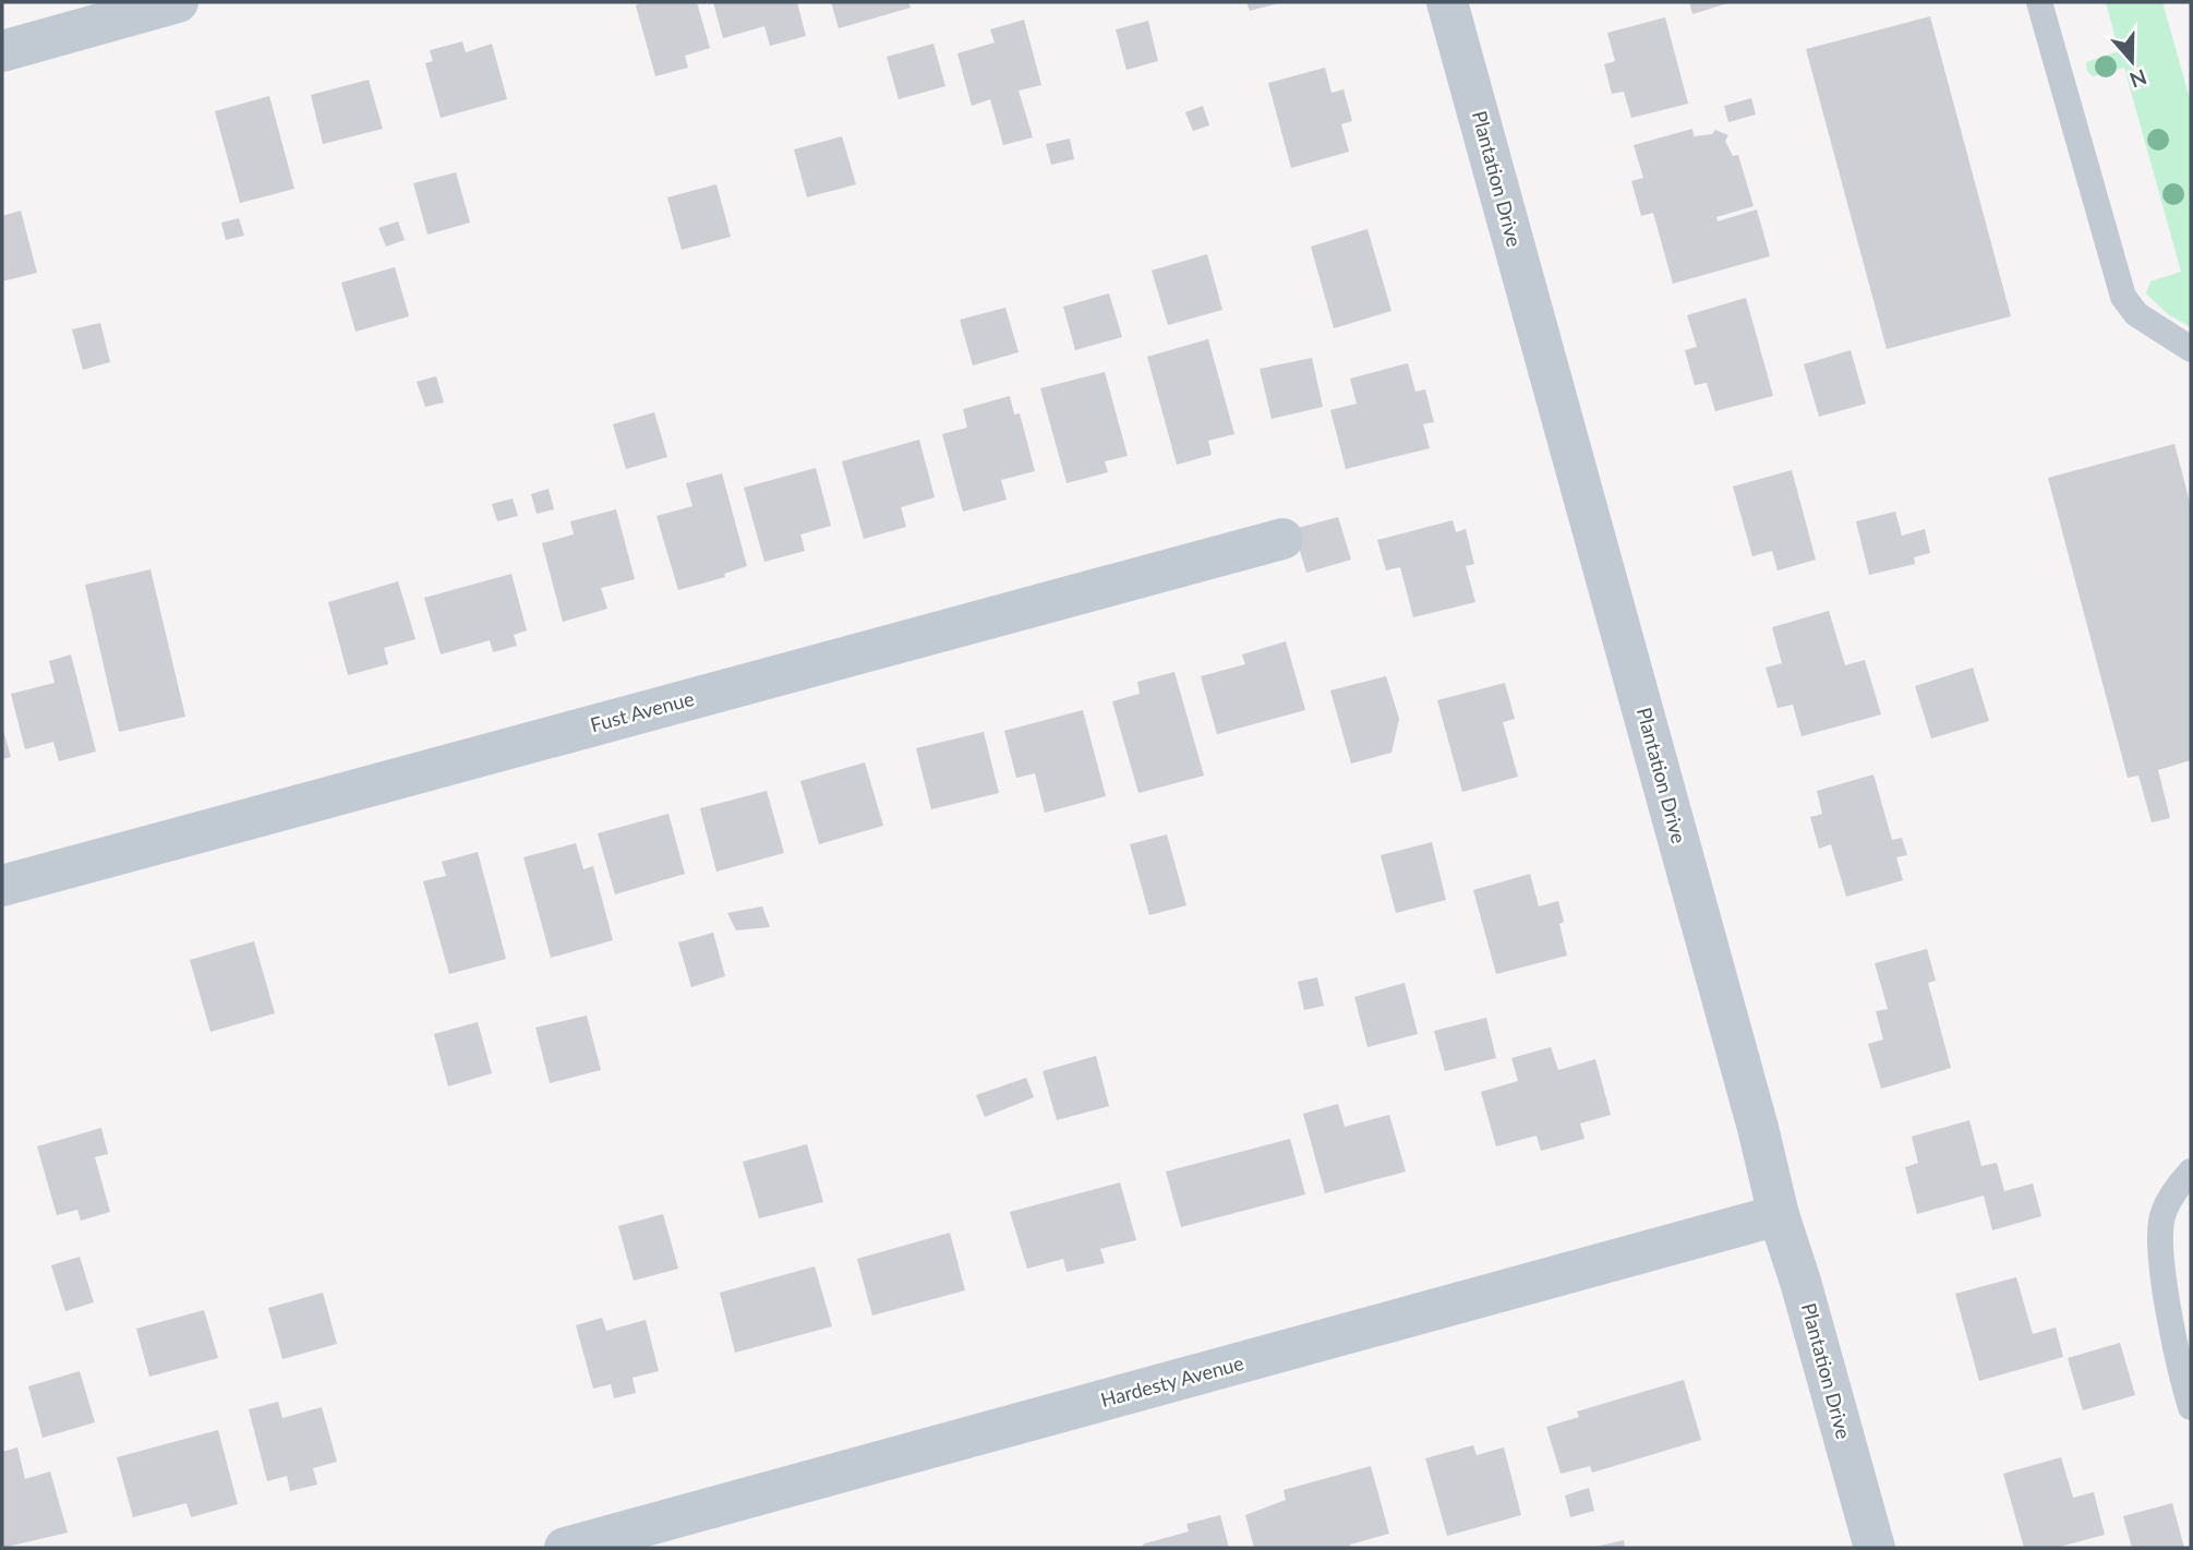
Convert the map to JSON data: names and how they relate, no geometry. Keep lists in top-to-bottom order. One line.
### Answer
{"streets":{"street":["Plantation Drive","Fust Avenue","Hardesty Avenue"]},"crossings":[["Plantation Drive","Hardesty Avenue"]],"north":"bottom"}
